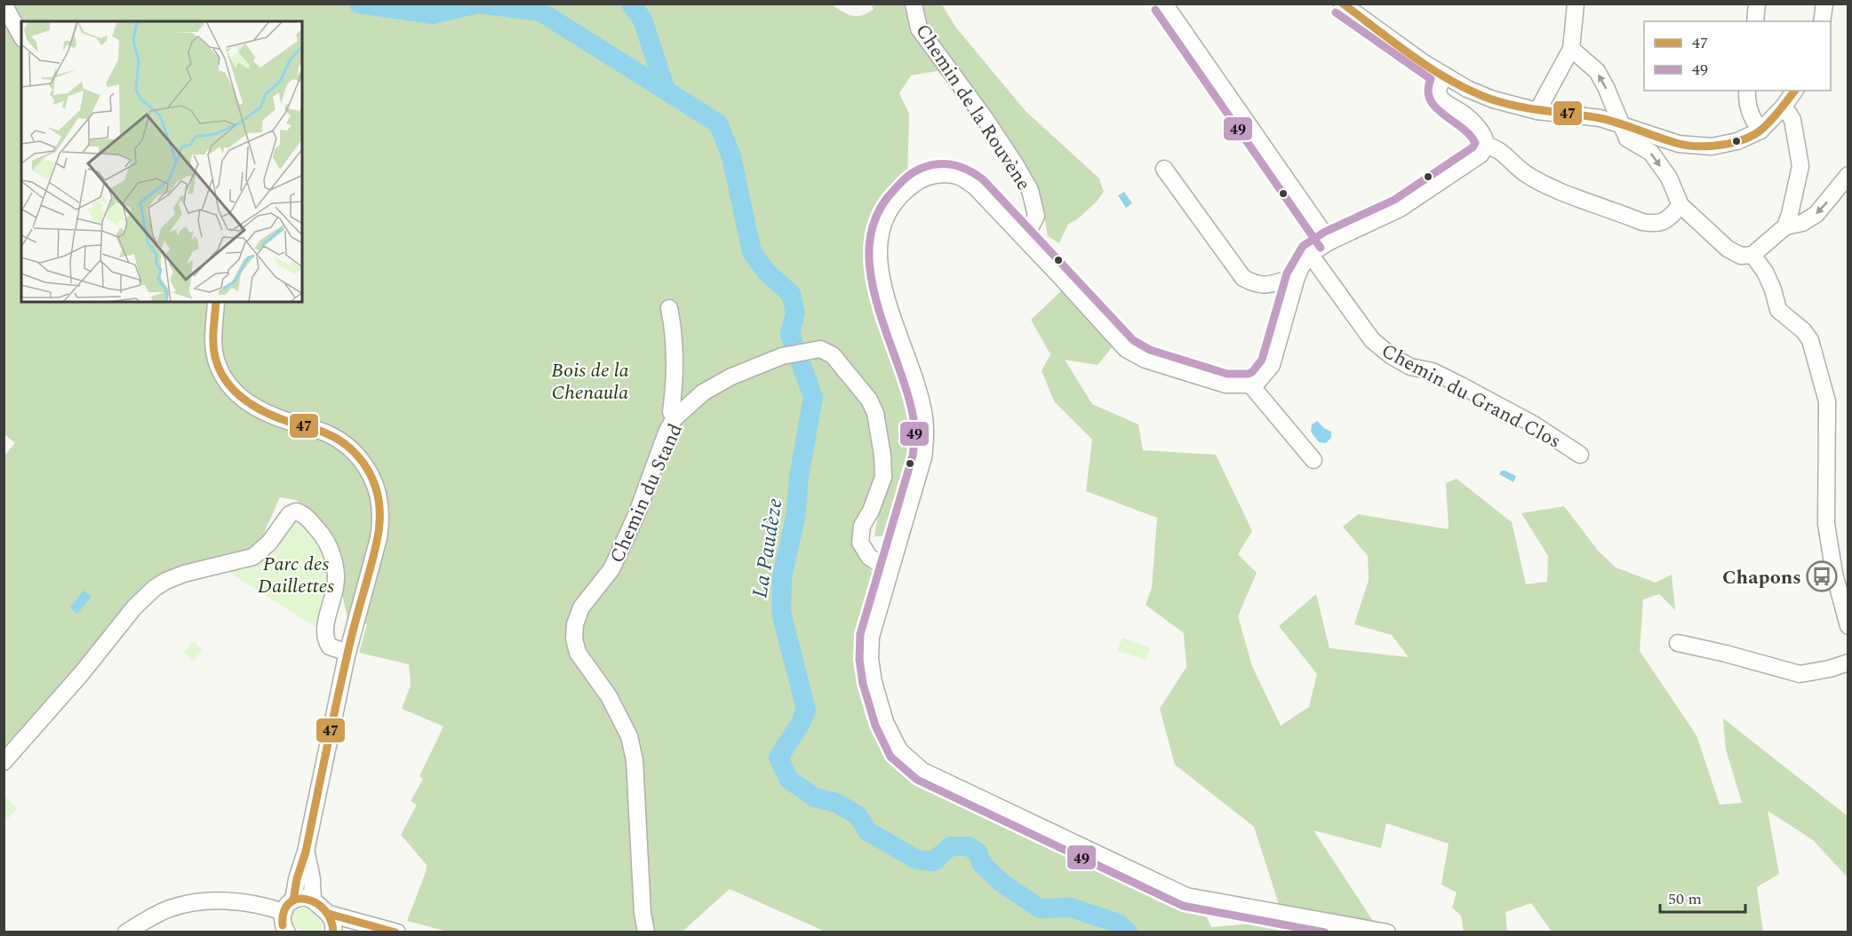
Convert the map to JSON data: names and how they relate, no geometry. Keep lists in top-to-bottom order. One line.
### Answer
{"streets":{"street":["Chemin de la Rouvène","Chemin du Grand Clos","Chemin du Stand"]},"water":["La Paudèze"],"parks":["Bois de la Chenaula","Parc des Daillettes"],"places":{"bus stop":["Chapons"]},"lines":["transit line 47","transit line 49"],"legend":["47","49"],"scale_bar":"50 m"}
